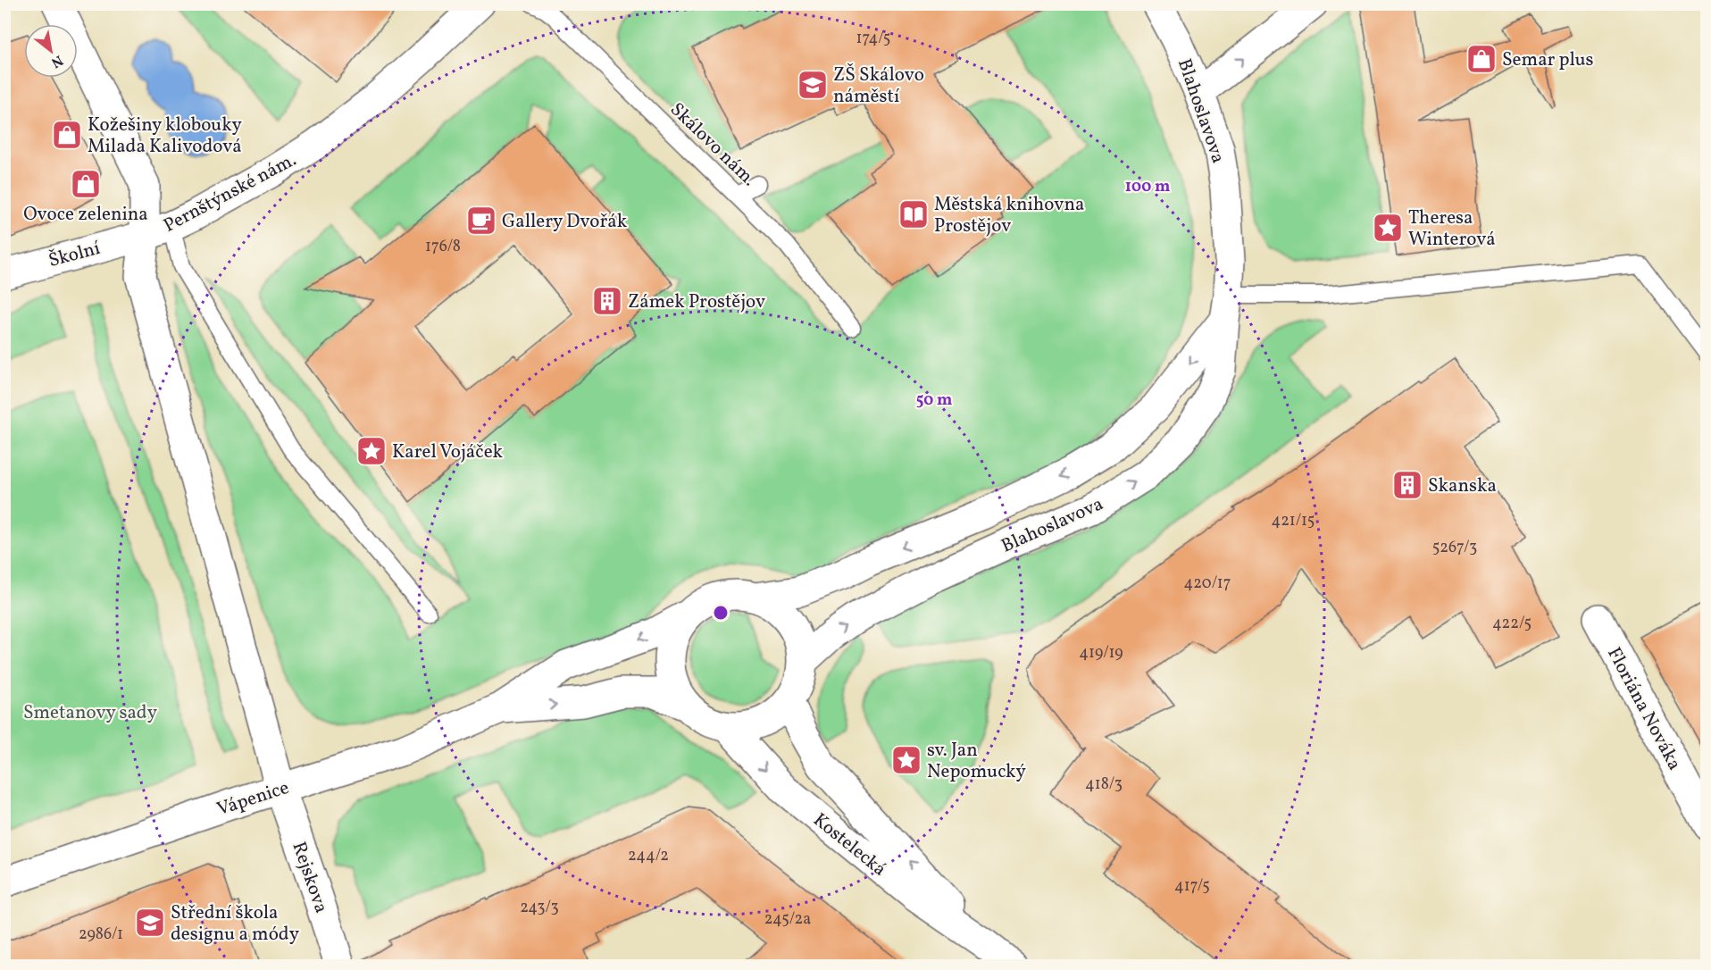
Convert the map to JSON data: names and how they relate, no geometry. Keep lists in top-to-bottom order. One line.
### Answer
{"streets":{"main road":["Blahoslavova","Pernštýnské nám.","Školní","Floriána Nováka","Vápenice","Kostelecká","Rejskova"],"lane":["Skálovo nám."]},"crossings":[["Blahoslavova","Vápenice"],["Blahoslavova","Kostelecká"],["Pernštýnské nám.","Školní"],["Pernštýnské nám.","Rejskova"],["Školní","Rejskova"],["Vápenice","Kostelecká"],["Vápenice","Rejskova"]],"parks":["Smetanovy sady"],"places":{"shop":["Semar plus","Kožešiny klobouky Milada Kalivodová","Ovoce zelenina"],"school or university":["ZŠ Skálovo náměstí","Střední škola designu a módy"],"library":["Městská knihovna Prostějov"],"cafe":["Gallery Dvořák"],"place":["Theresa Winterová","Karel Vojáček","sv. Jan Nepomucký"],"building":["Zámek Prostějov","Skanska"]},"house_numbers":["174/5","176/8","421/15","5267/3","420/17","422/5","419/19","418/3","244/2","417/5","243/3","245/2a","2986/1"],"north":"bottom right","rings":["100 m","50 m"]}
